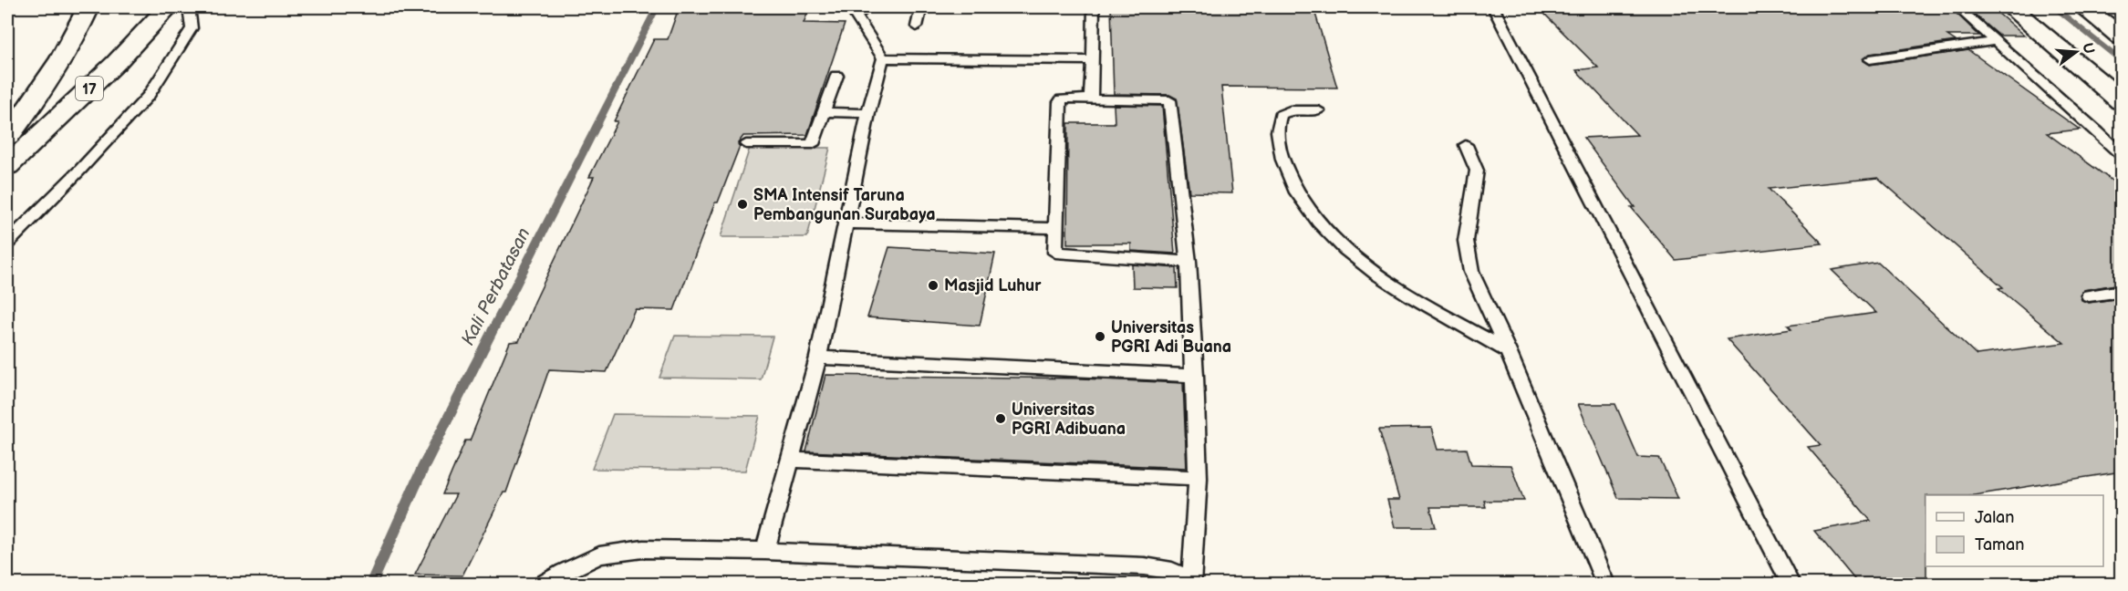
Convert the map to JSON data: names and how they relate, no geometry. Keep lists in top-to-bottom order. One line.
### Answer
{"streets":{"main road":["17"]},"water":["Kali Perbatasan"],"places":["SMA Intensif Taruna Pembangunan Surabaya","Masjid Luhur","Universitas PGRI Adi Buana","Universitas PGRI Adibuana"],"legend":["Jalan","Taman"],"north":"right"}
